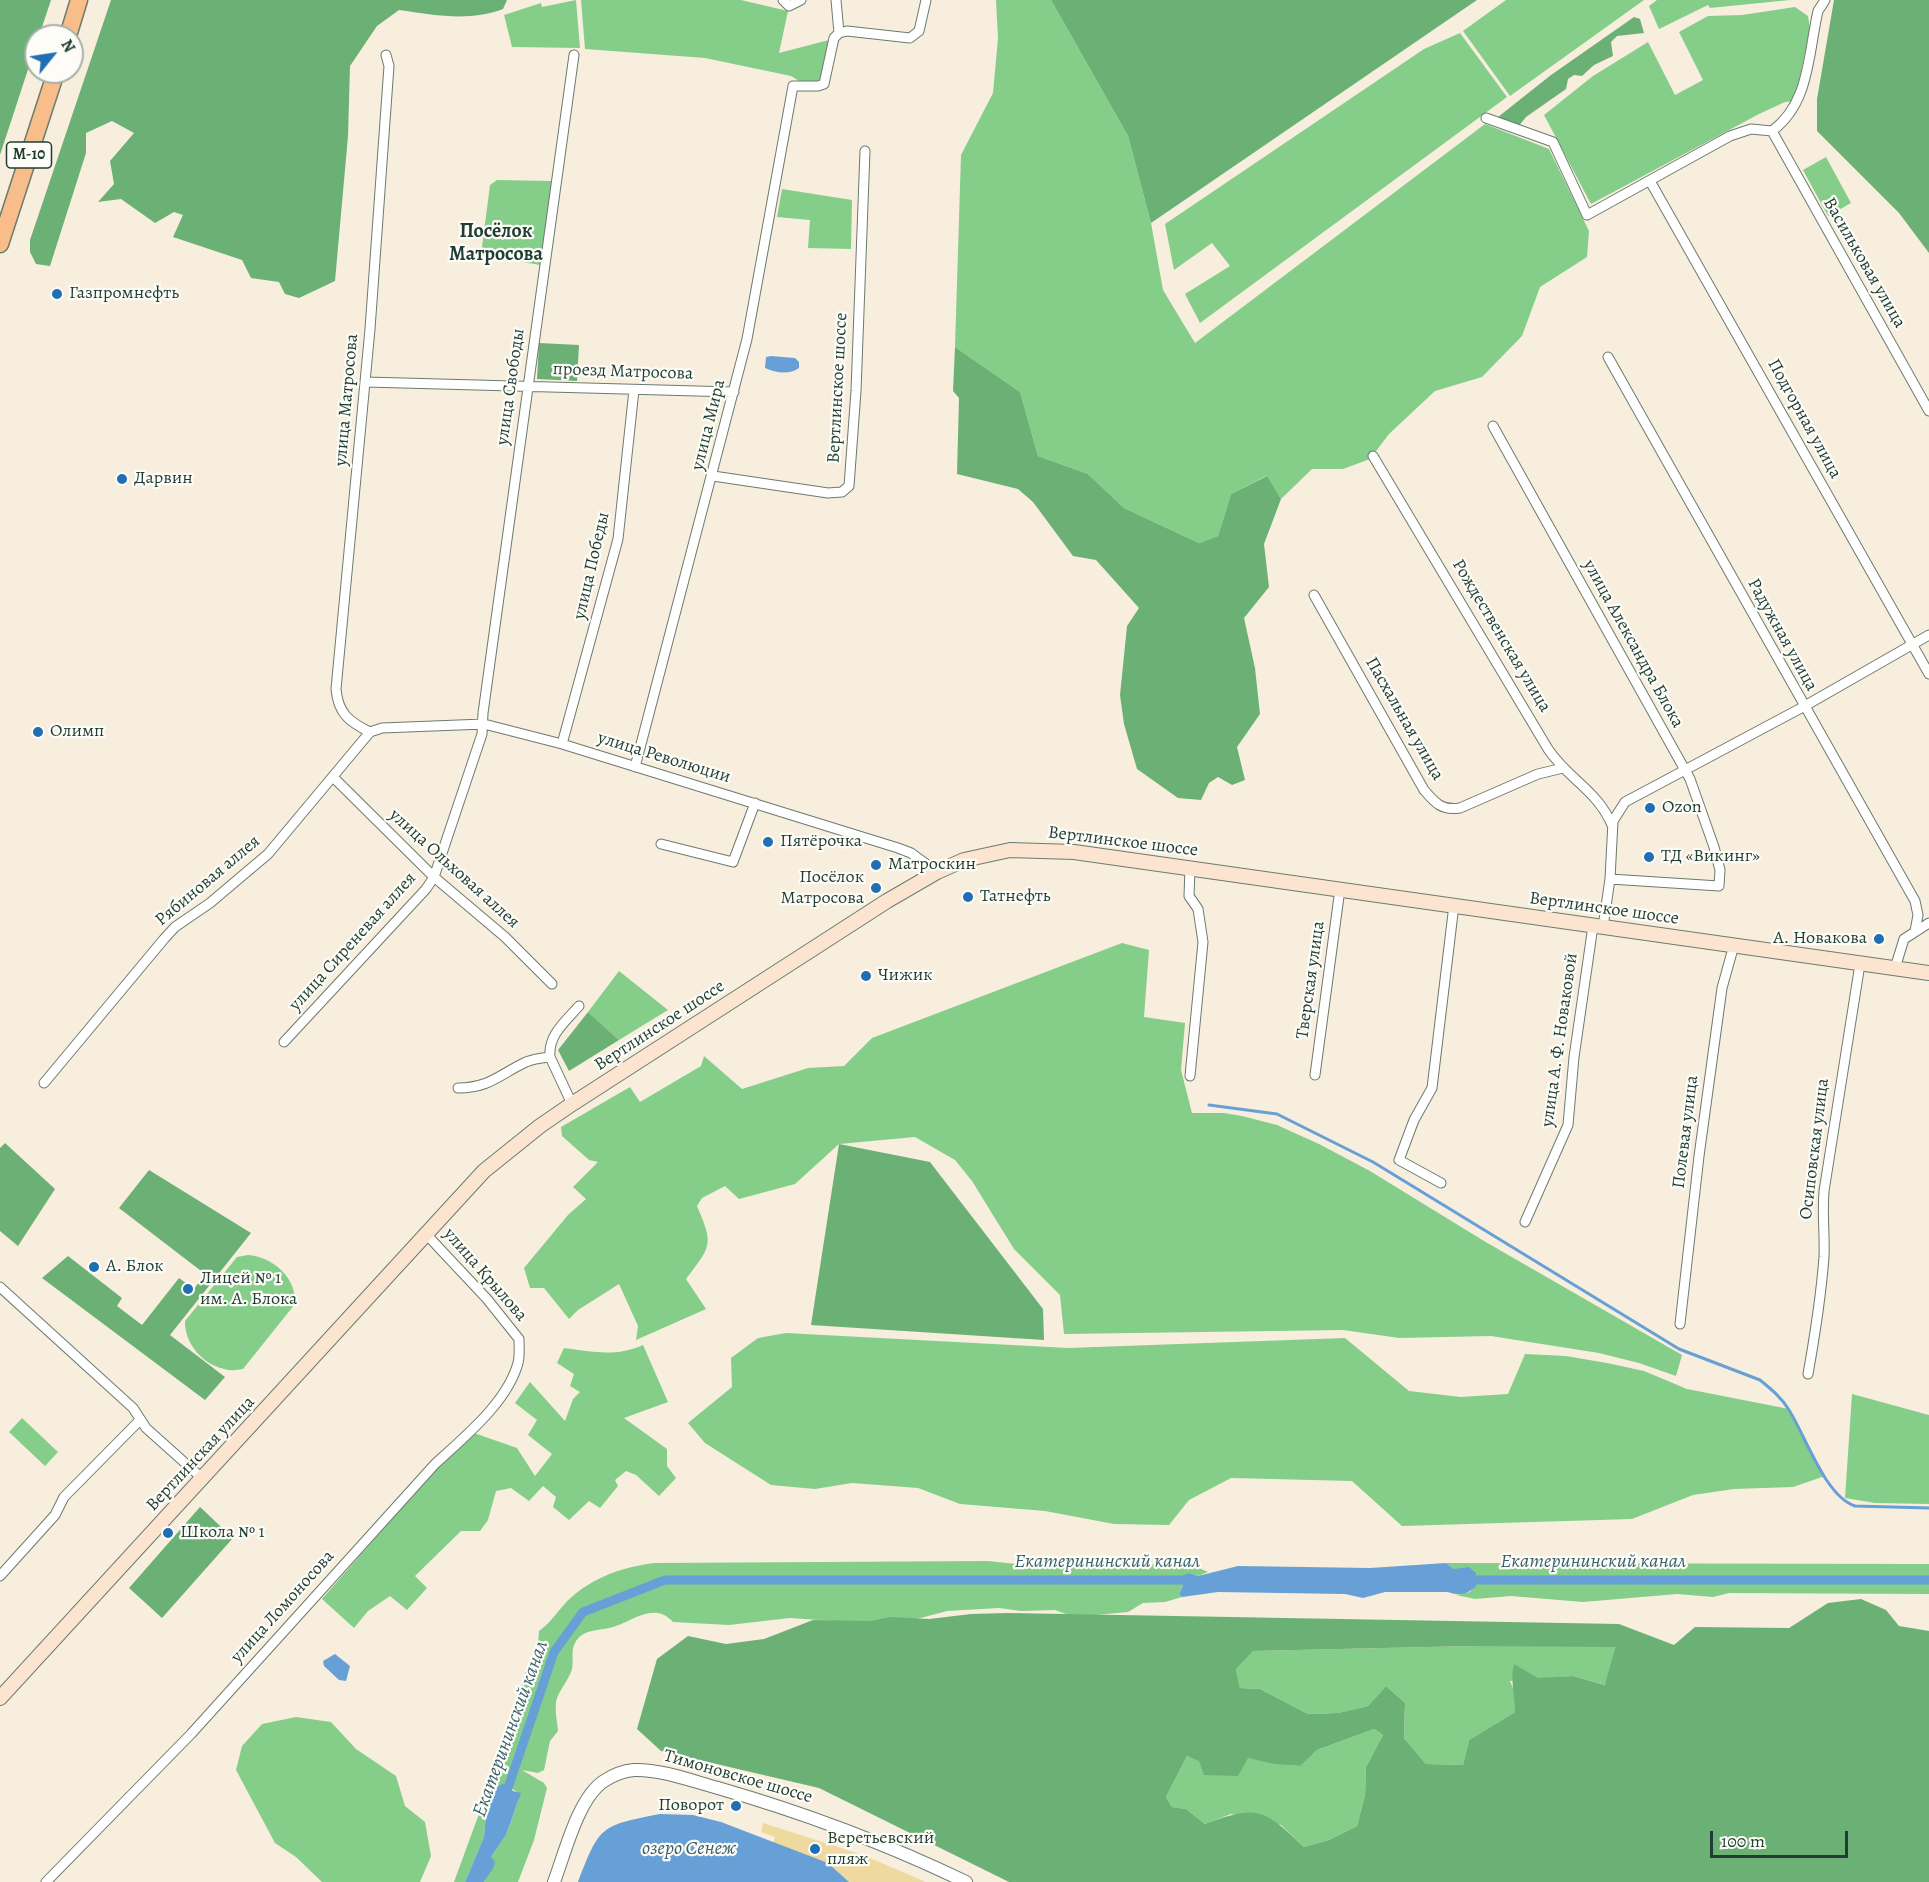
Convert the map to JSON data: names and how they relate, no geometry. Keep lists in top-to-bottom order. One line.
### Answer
{"streets":{"highway":["М-10"],"main road":["Вертлинское шоссе","Вертлинская улица"],"street":["Васильковая улица","проезд Матросова","улица Свободы","улица Матросова","Подгорная улица","улица Мира","улица Победы","Радужная улица","Рождественская улица","улица Александра Блока","Пасхальная улица","улица Революции","улица Ольховая аллея","Рябиновая аллея","улица Сиреневая аллея","Тверская улица","улица А. Ф. Новаковой","Полевая улица","Осиповская улица","улица Крылова","улица Ломоносова","Тимоновское шоссе"]},"crossings":[["проезд Матросова","улица Свободы"],["проезд Матросова","улица Матросова"],["проезд Матросова","улица Мира"],["проезд Матросова","улица Победы"],["улица Свободы","улица Революции"],["улица Свободы","улица Сиреневая аллея"],["Вертлинское шоссе","улица Мира"],["Вертлинское шоссе","улица Революции"],["Вертлинское шоссе","Тверская улица"],["Вертлинское шоссе","улица А. Ф. Новаковой"],["Вертлинское шоссе","Полевая улица"],["Вертлинское шоссе","Осиповская улица"],["Вертлинское шоссе","улица Крылова"],["Вертлинское шоссе","Вертлинская улица"],["улица Матросова","улица Революции"],["улица Матросова","Рябиновая аллея"],["улица Мира","улица Революции"],["улица Победы","улица Революции"],["Рождественская улица","Пасхальная улица"],["Рождественская улица","улица А. Ф. Новаковой"],["улица Александра Блока","улица А. Ф. Новаковой"],["улица Революции","Рябиновая аллея"],["улица Революции","улица Сиреневая аллея"],["улица Ольховая аллея","Рябиновая аллея"],["улица Ольховая аллея","улица Сиреневая аллея"],["улица Крылова","Вертлинская улица"],["улица Крылова","улица Ломоносова"]],"districts":["Посёлок Матросова"],"water":["Екатерининский канал","озеро Сенеж"],"places":["Газпромнефть","Дарвин","Олимп","Ozon","Пятёрочка","ТД «Викинг»","Матроскин","Посёлок Матросова","Татнефть","А. Новакова","Чижик","А. Блок","Лицей № 1 им. А. Блока","Школа № 1","Поворот","Веретьевский пляж"],"scale_bar":"100 m","north":"top right"}
